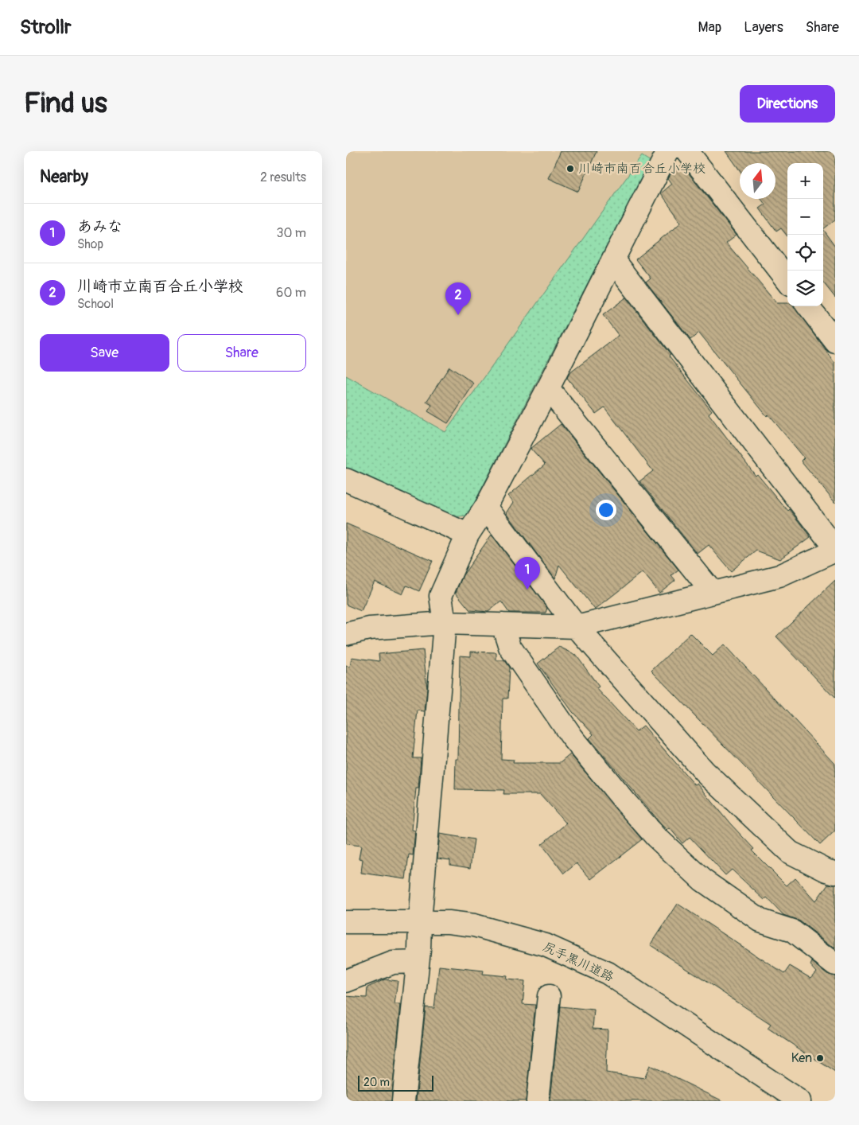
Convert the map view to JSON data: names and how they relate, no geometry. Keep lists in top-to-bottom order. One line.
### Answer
{"streets":{"street":["尻手黒川道路"]},"places":["川崎市南百合丘小学校","Ken"],"scale_bar":"20 m","north":"top","page":{"header":"Strollr","nav":["Map","Layers","Share"],"buttons":["Directions",["Save","Share"]],"title":"Find us","heading":["Nearby","2 results"],"map_buttons":["+","−"],"list":[{"mark":"1","name":"あみな","note":"Shop","value":"30 m"},{"mark":"2","name":"川崎市立南百合丘小学校","note":"School","value":"60 m"}],"pins":["2","1"],"scale":"20 m"}}
